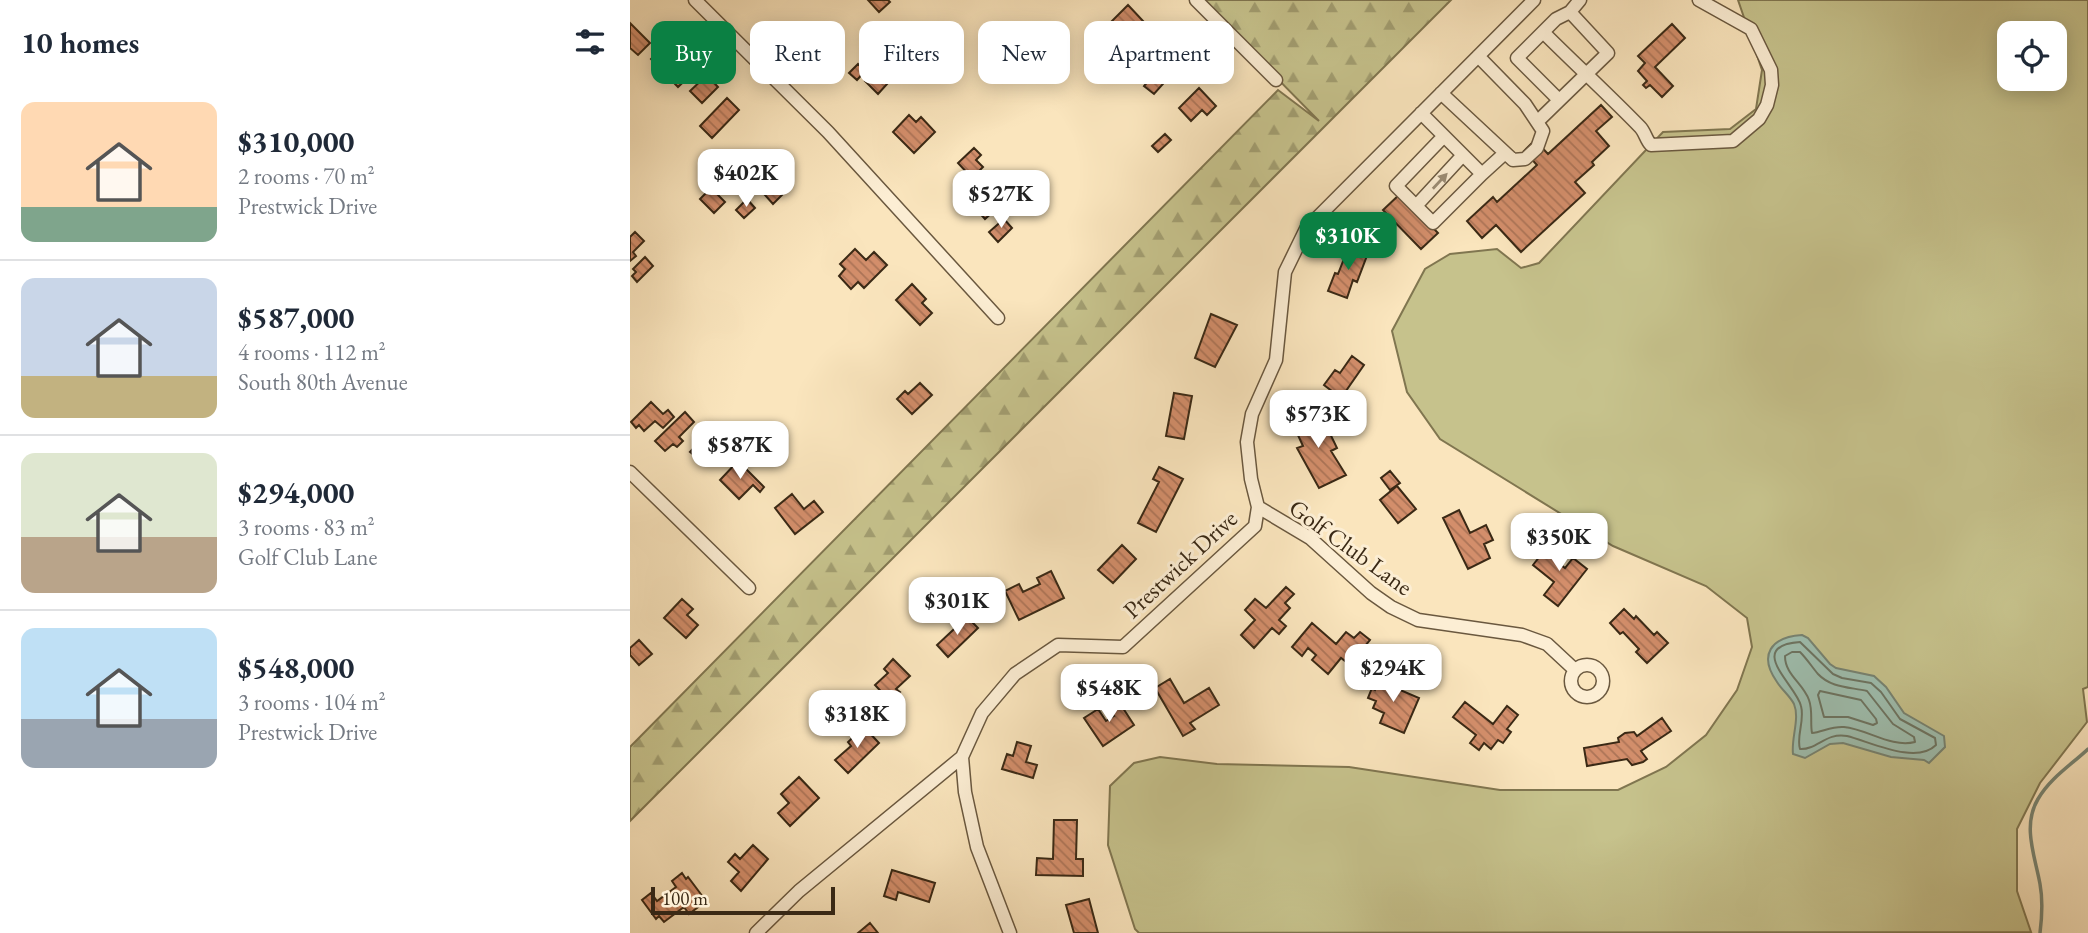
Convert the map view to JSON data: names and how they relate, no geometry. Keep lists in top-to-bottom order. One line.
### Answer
{"streets":{"street":["Golf Club Lane","Prestwick Drive"]},"crossings":[["Golf Club Lane","Prestwick Drive"]],"scale_bar":"100 m","page":{"heading":"10 homes","chip":["Buy","Rent","Filters","New","Apartment"],"list":[{"name":"$310,000","note":"2 rooms · 70 m² · Prestwick Drive"},{"name":"$587,000","note":"4 rooms · 112 m² · South 80th Avenue"},{"name":"$294,000","note":"3 rooms · 83 m² · Golf Club Lane"},{"name":"$548,000","note":"3 rooms · 104 m² · Prestwick Drive"}],"price":["$402K","$527K","$310K","$573K","$587K","$350K","$301K","$294K","$548K","$318K"],"scale":"100 m"}}
